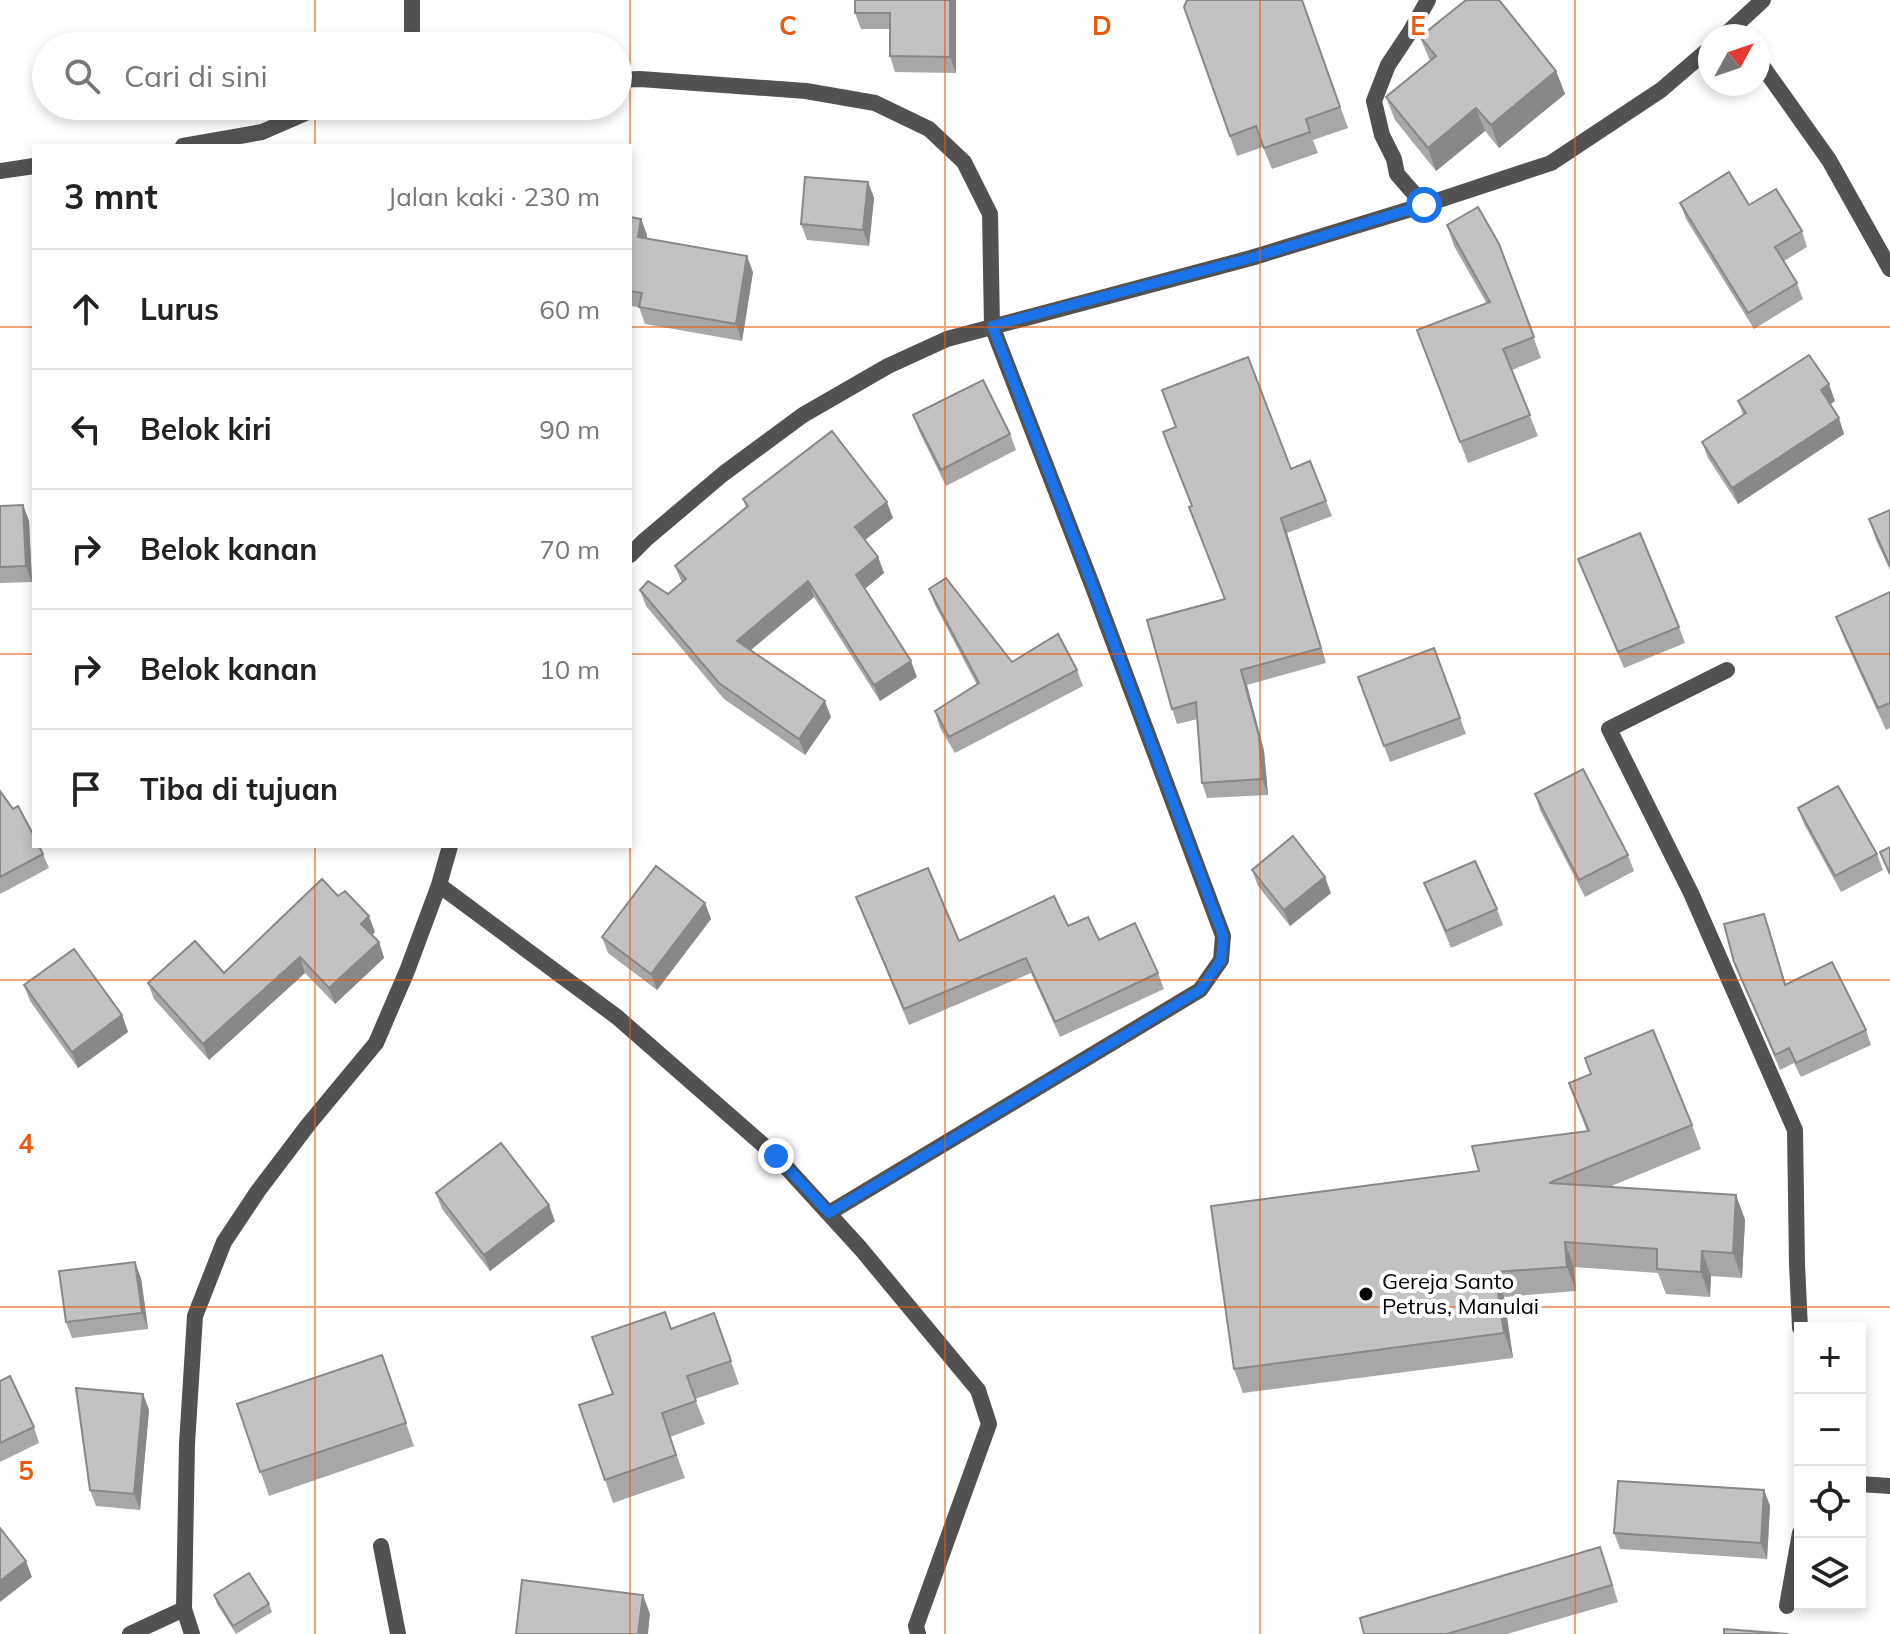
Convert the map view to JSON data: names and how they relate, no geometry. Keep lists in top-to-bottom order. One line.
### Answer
{"places":["Gereja Santo Petrus, Manulai"],"north":"top right","page":{"search":"Cari di sini","heading":["3 mnt","Jalan kaki · 230 m"],"list":[["Lurus","60 m"],["Belok kiri","90 m"],["Belok kanan","70 m"],["Belok kanan","10 m"],"Tiba di tujuan"],"map_buttons":["+","−"]},"grid":{"columns":["C","D","E"],"rows":["4","5"]}}
